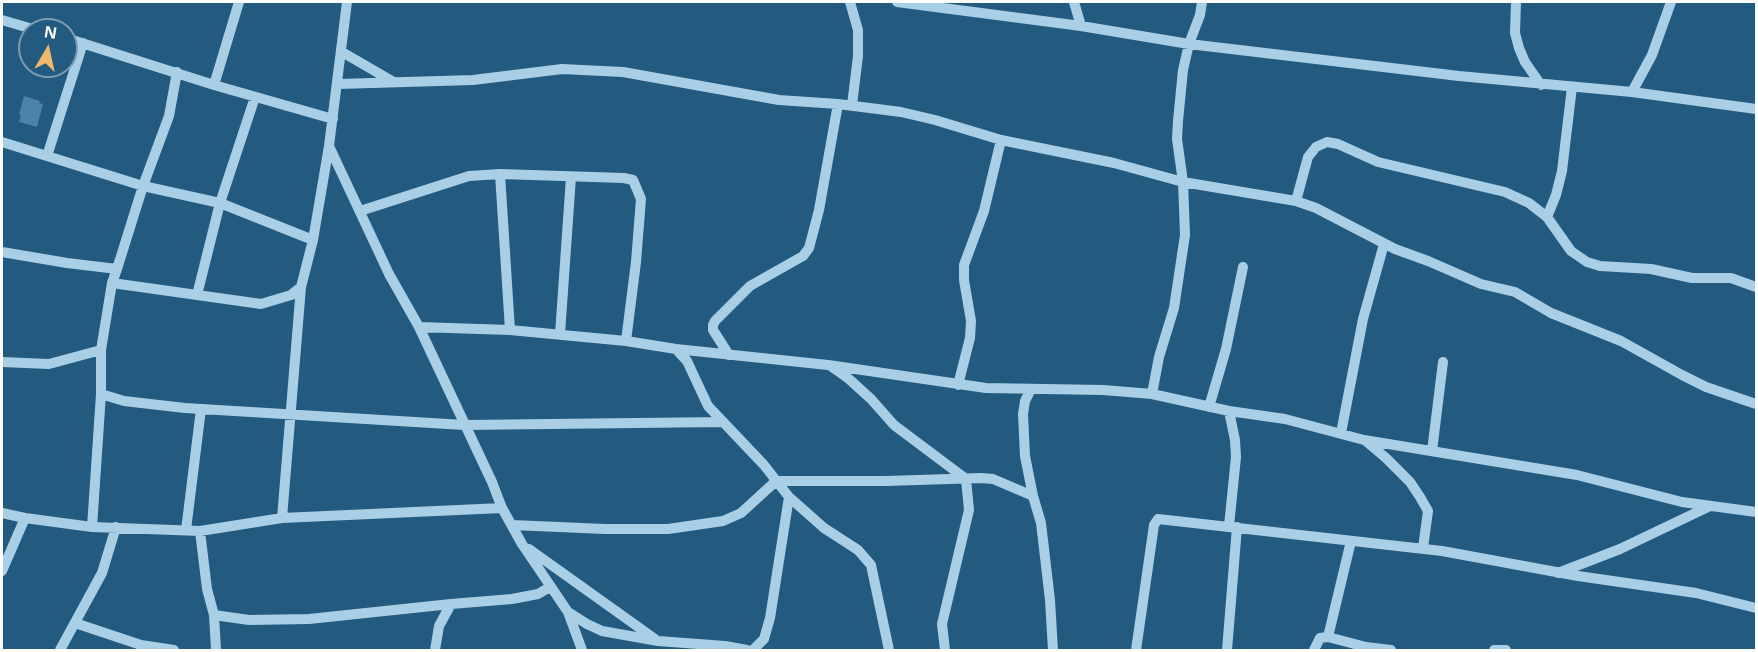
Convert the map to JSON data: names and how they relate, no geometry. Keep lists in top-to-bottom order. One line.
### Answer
{"north":"top"}
